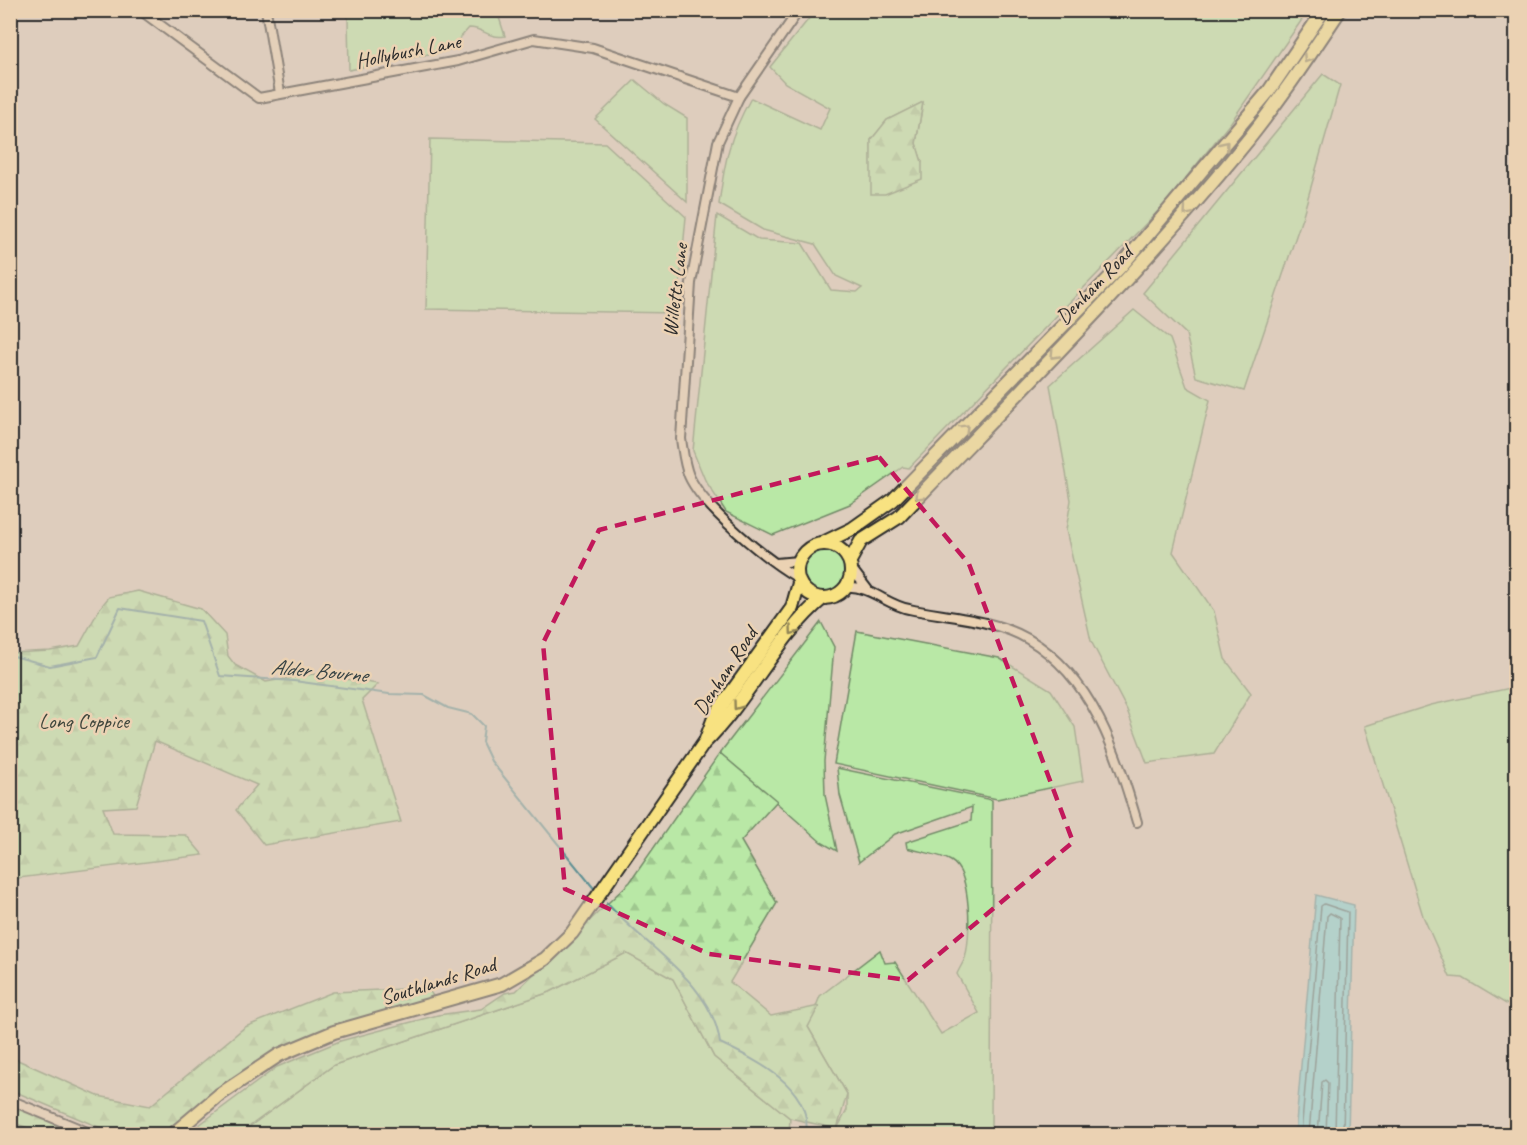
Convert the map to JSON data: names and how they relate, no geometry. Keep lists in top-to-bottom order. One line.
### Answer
{"streets":{"main road":["Denham Road","Southlands Road"],"street":["Hollybush Lane","Willetts Lane"]},"crossings":[["Hollybush Lane","Willetts Lane"],["Denham Road","Willetts Lane"],["Denham Road","Southlands Road"]],"water":["Alder Bourne"],"parks":["Long Coppice"]}
